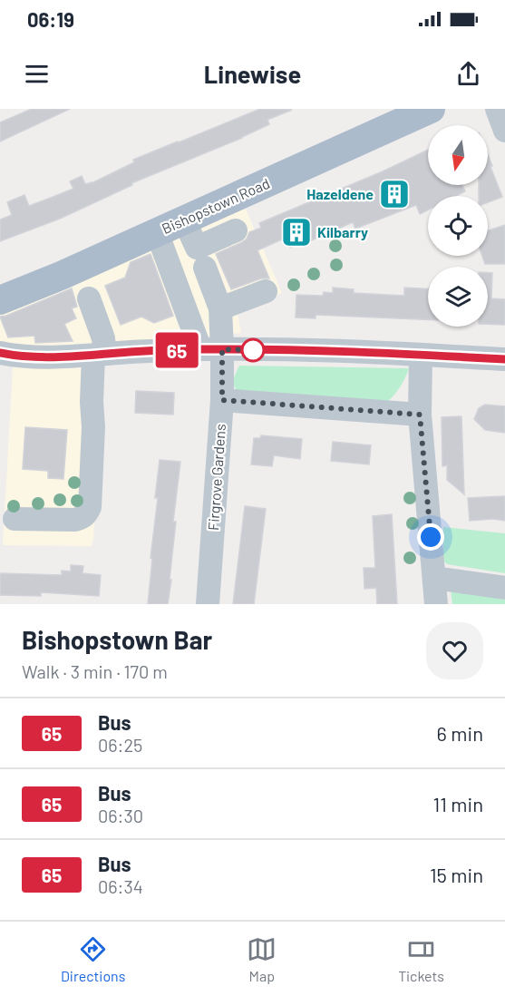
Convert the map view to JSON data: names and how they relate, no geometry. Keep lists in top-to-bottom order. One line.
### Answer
{"streets":{"main road":["Bishopstown Road"],"street":["Firgrove Gardens"]},"places":{"building":["Hazeldene","Kilbarry"]},"lines":["bus line 65"],"north":"bottom","page":{"status":"06:19","header":"Linewise","on_map":"65","heading":["Bishopstown Bar","Walk · 3 min · 170 m"],"list":[{"mark":"65","name":"Bus","note":"06:25","value":"6 min"},{"mark":"65","name":"Bus","note":"06:30","value":"11 min"},{"mark":"65","name":"Bus","note":"06:34","value":"15 min"}],"tabs":["Directions","Map","Tickets"]}}
